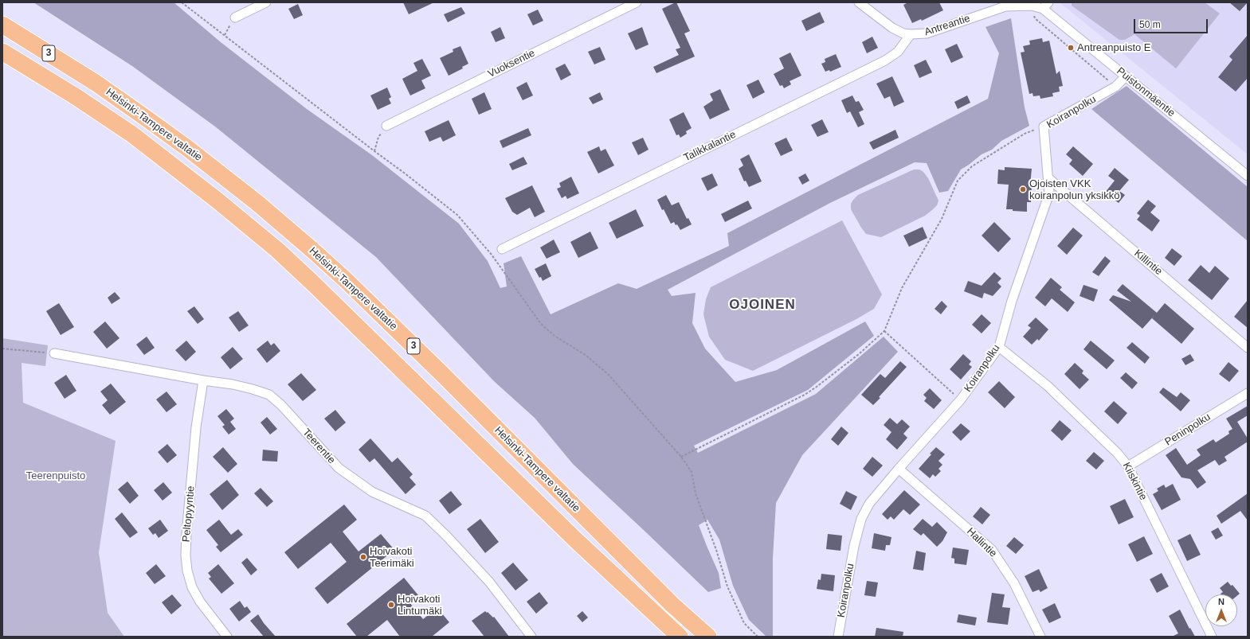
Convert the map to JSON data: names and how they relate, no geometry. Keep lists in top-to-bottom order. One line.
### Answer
{"streets":{"highway":["3","Helsinki-Tampere valtatie"],"street":["Antreantie","Vuoksentie","Puistonmäentie","Koiranpolku","Talikkalantie","Killintie","Peninpolku","Teerentie","Kiiskintie","Peltopyyntie","Hallintie"]},"crossings":[["Antreantie","Puistonmäentie"],["Antreantie","Talikkalantie"],["Puistonmäentie","Koiranpolku"],["Koiranpolku","Killintie"],["Koiranpolku","Kiiskintie"],["Koiranpolku","Hallintie"],["Peninpolku","Kiiskintie"],["Teerentie","Peltopyyntie"]],"districts":["OJOINEN"],"parks":["Teerenpuisto"],"places":["Antreanpuisto E","Ojoisten VKK koiranpolun yksikkö","Hoivakoti Teerimäki","Hoivakoti Lintumäki"],"scale_bar":"50 m","north":"top"}
